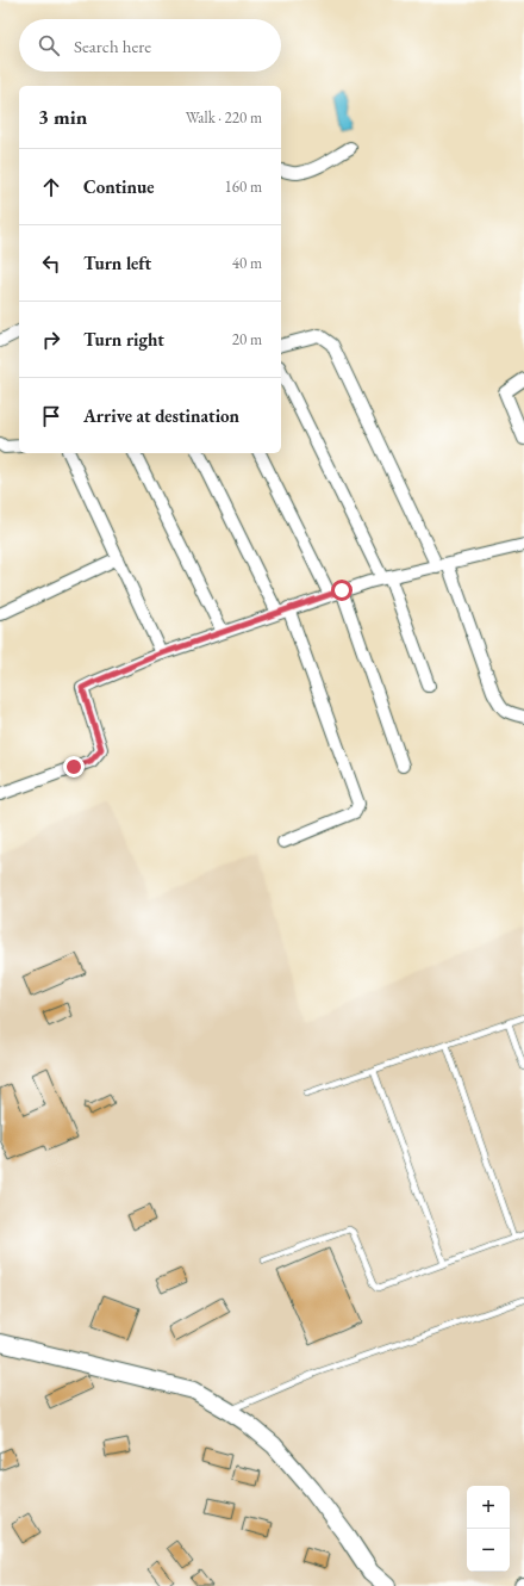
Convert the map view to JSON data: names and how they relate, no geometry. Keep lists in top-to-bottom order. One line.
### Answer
{"page":{"search":"Search here","heading":["3 min","Walk · 220 m"],"list":[["Continue","160 m"],["Turn left","40 m"],["Turn right","20 m"],"Arrive at destination"],"map_buttons":["+","−"]}}
